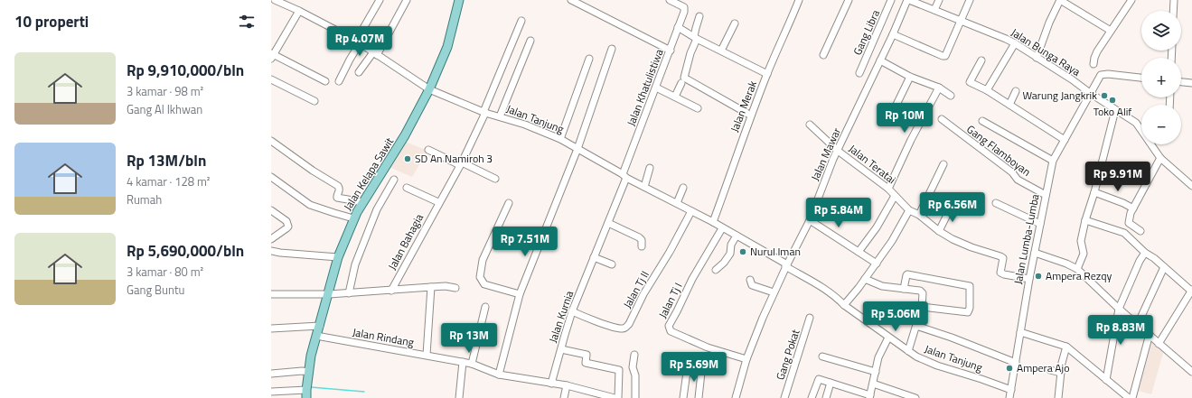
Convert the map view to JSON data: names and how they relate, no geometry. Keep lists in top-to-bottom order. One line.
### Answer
{"streets":{"main road":["Jalan Kelapa Sawit"],"street":["Gang Libra","Jalan Bunga Raya","Jalan Khatulistiwa","Jalan Merak","Jalan Tanjung","Gang Flamboyan","Jalan Mawar","Jalan Teratai","Jalan Lumba-Lumba","Jalan Bahagia","Jalan Tj II","Jalan Tj I","Jalan Kurnia","Jalan Rindang","Gang Pokat"]},"crossings":[["Jalan Bunga Raya","Jalan Mawar"],["Jalan Bunga Raya","Jalan Lumba-Lumba"],["Jalan Khatulistiwa","Jalan Tanjung"],["Jalan Khatulistiwa","Jalan Kurnia"],["Jalan Merak","Jalan Tanjung"],["Jalan Tanjung","Jalan Mawar"],["Jalan Tanjung","Jalan Kelapa Sawit"],["Jalan Tanjung","Jalan Lumba-Lumba"],["Jalan Tanjung","Jalan Bahagia"],["Jalan Tanjung","Jalan Tj II"],["Jalan Tanjung","Jalan Tj I"],["Jalan Tanjung","Jalan Kurnia"],["Gang Flamboyan","Jalan Lumba-Lumba"],["Jalan Mawar","Jalan Teratai"],["Jalan Mawar","Jalan Tj I"],["Jalan Teratai","Jalan Lumba-Lumba"],["Jalan Kelapa Sawit","Jalan Rindang"],["Jalan Tj II","Jalan Kurnia"],["Jalan Kurnia","Jalan Rindang"]],"places":["Warung Jangkrik","Toko Alif","SD An Namiroh 3","Nurul Iman","Ampera Rezqy","Ampera Ajo"],"page":{"heading":"10 properti","map_buttons":["+","−"],"price":["Rp 4.07M","Rp 10M","Rp 9.91M","Rp 6.56M","Rp 5.84M","Rp 7.51M","Rp 5.06M","Rp 8.83M","Rp 13M","Rp 5.69M"],"list":[{"name":"Rp 9,910,000/bln","note":"3 kamar · 98 m² · Gang Al Ikhwan"},{"name":"Rp 13M/bln","note":"4 kamar · 128 m² · Rumah"},{"name":"Rp 5,690,000/bln","note":"3 kamar · 80 m² · Gang Buntu"}]}}
